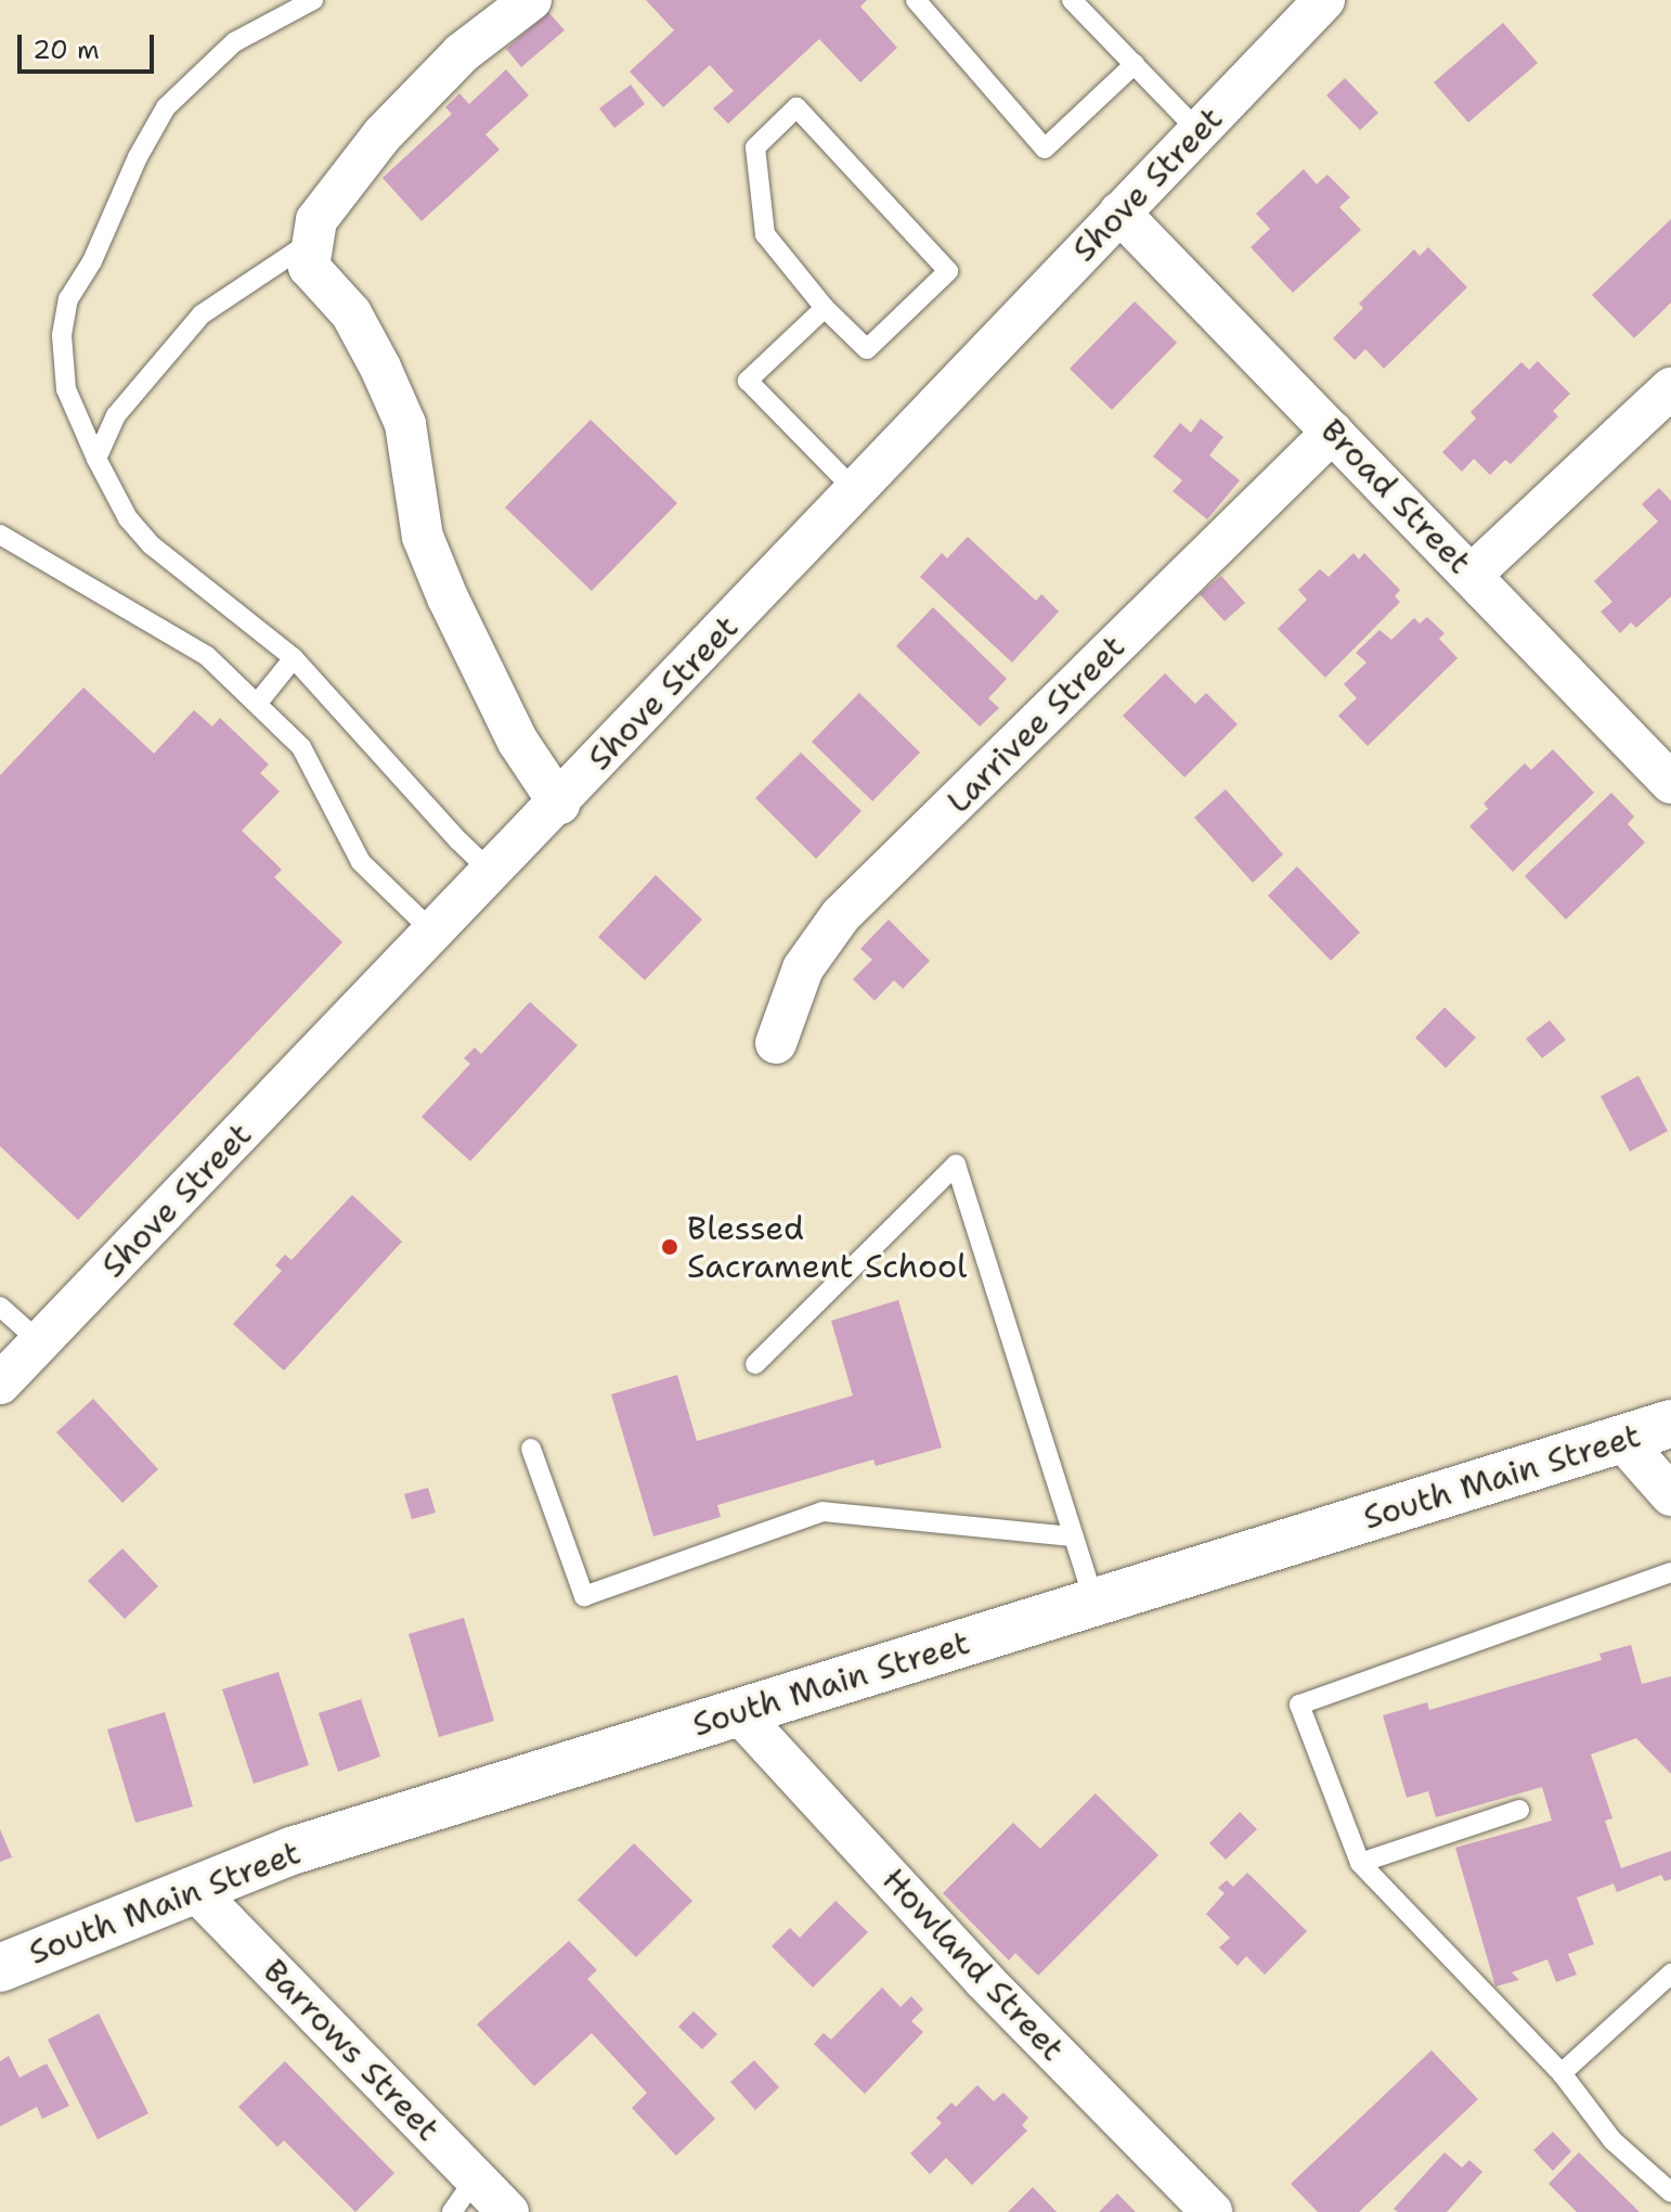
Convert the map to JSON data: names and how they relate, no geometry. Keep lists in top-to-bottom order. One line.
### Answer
{"streets":{"main road":["South Main Street"],"street":["Shove Street","Broad Street","Larrivee Street","Howland Street","Barrows Street"]},"crossings":[["Shove Street","Broad Street"],["Broad Street","Larrivee Street"],["South Main Street","Howland Street"],["South Main Street","Barrows Street"]],"places":["Blessed Sacrament School"],"scale_bar":"20 m"}
